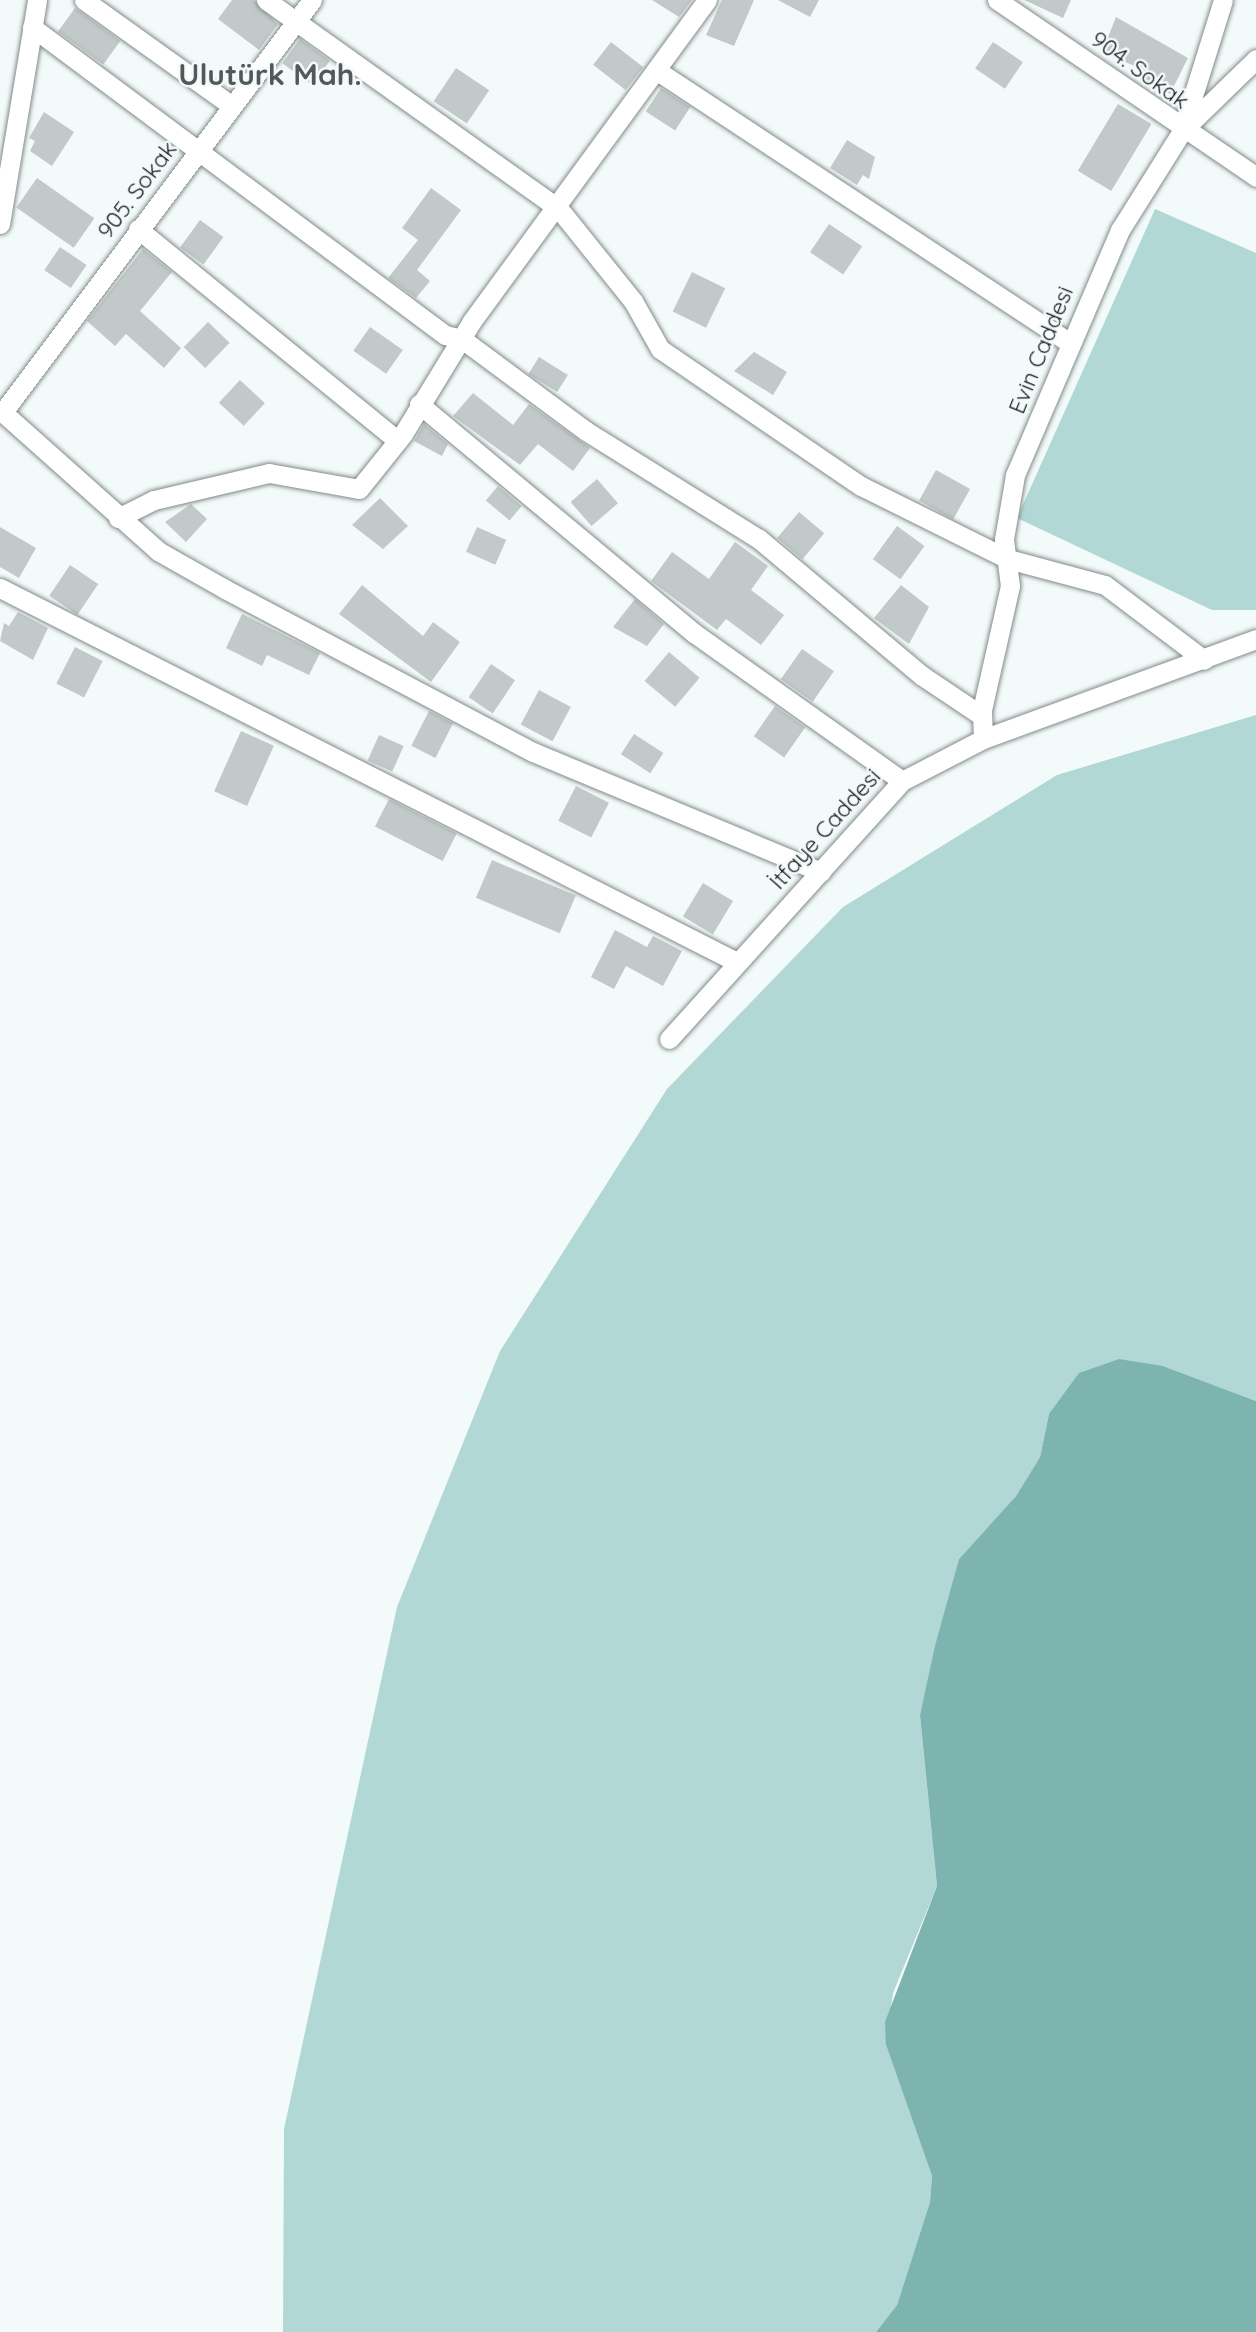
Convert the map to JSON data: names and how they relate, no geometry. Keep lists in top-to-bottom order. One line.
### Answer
{"streets":{"street":["904. Sokak","905. Sokak","Evin Caddesi","İtfaye Caddesi"]},"crossings":[["904. Sokak","Evin Caddesi"],["Evin Caddesi","İtfaye Caddesi"]],"districts":["Ulutürk Mah."]}
